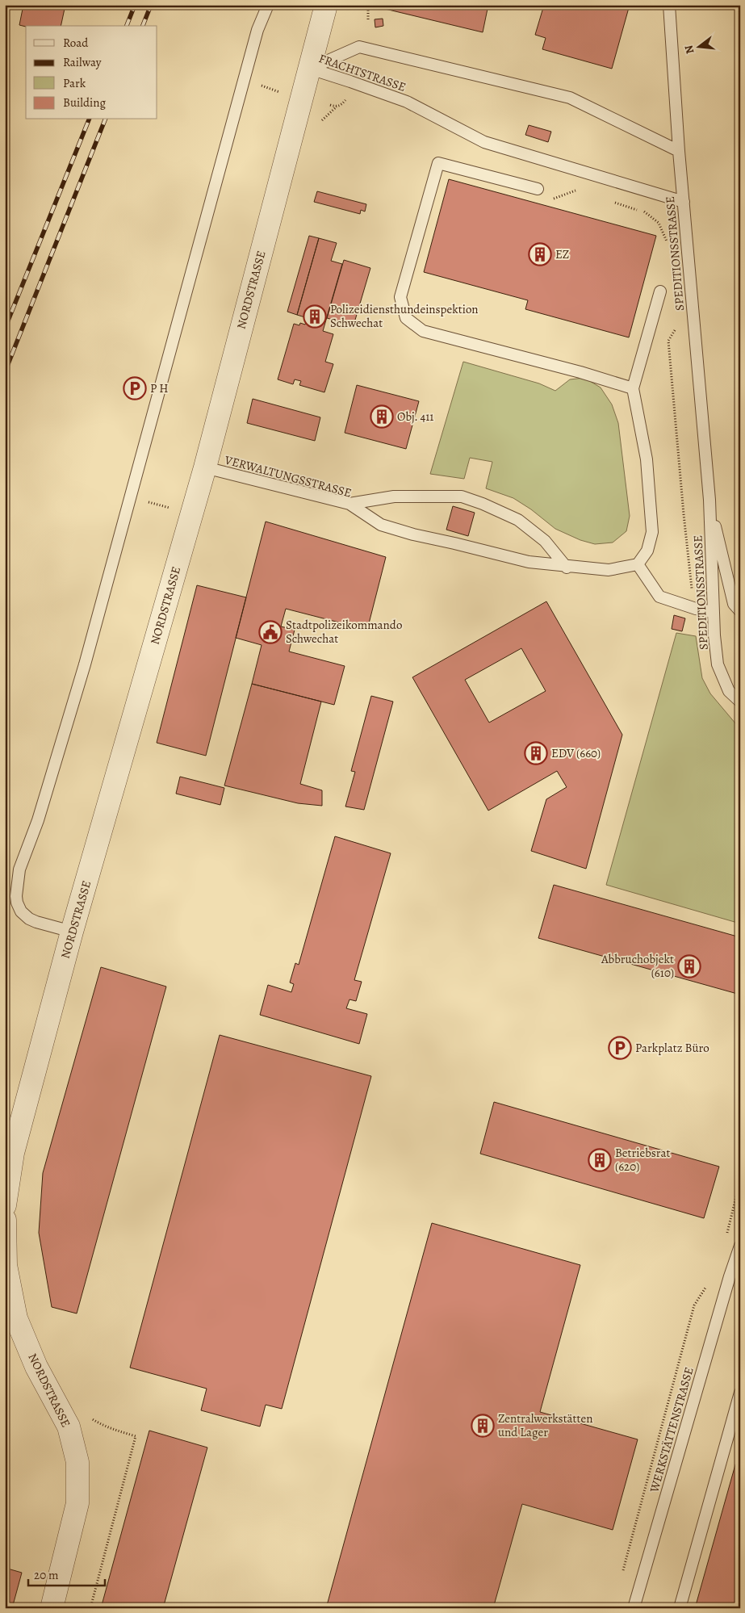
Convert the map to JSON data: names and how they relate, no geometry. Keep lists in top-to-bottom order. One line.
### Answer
{"streets":{"street":["NORDSTRASSE"],"lane":["FRACHTSTRASSE","SPEDITIONSSTRASSE","VERWALTUNGSSTRASSE","WERKSTÄTTENSTRASSE"]},"crossings":[["FRACHTSTRASSE","SPEDITIONSSTRASSE"],["FRACHTSTRASSE","NORDSTRASSE"],["NORDSTRASSE","VERWALTUNGSSTRASSE"]],"places":{"building":["EZ","Polizeidiensthundeinspektion Schwechat","Obj. 411","EDV (660)","Abbruchobjekt (610)","Betriebsrat (620)","Zentralwerkstätten und Lager"],"parking":["P H","Parkplatz Büro"],"public building":["Stadtpolizeikommando Schwechat"]},"legend":["Road","Railway","Park","Building"],"scale_bar":"20 m","north":"left"}
